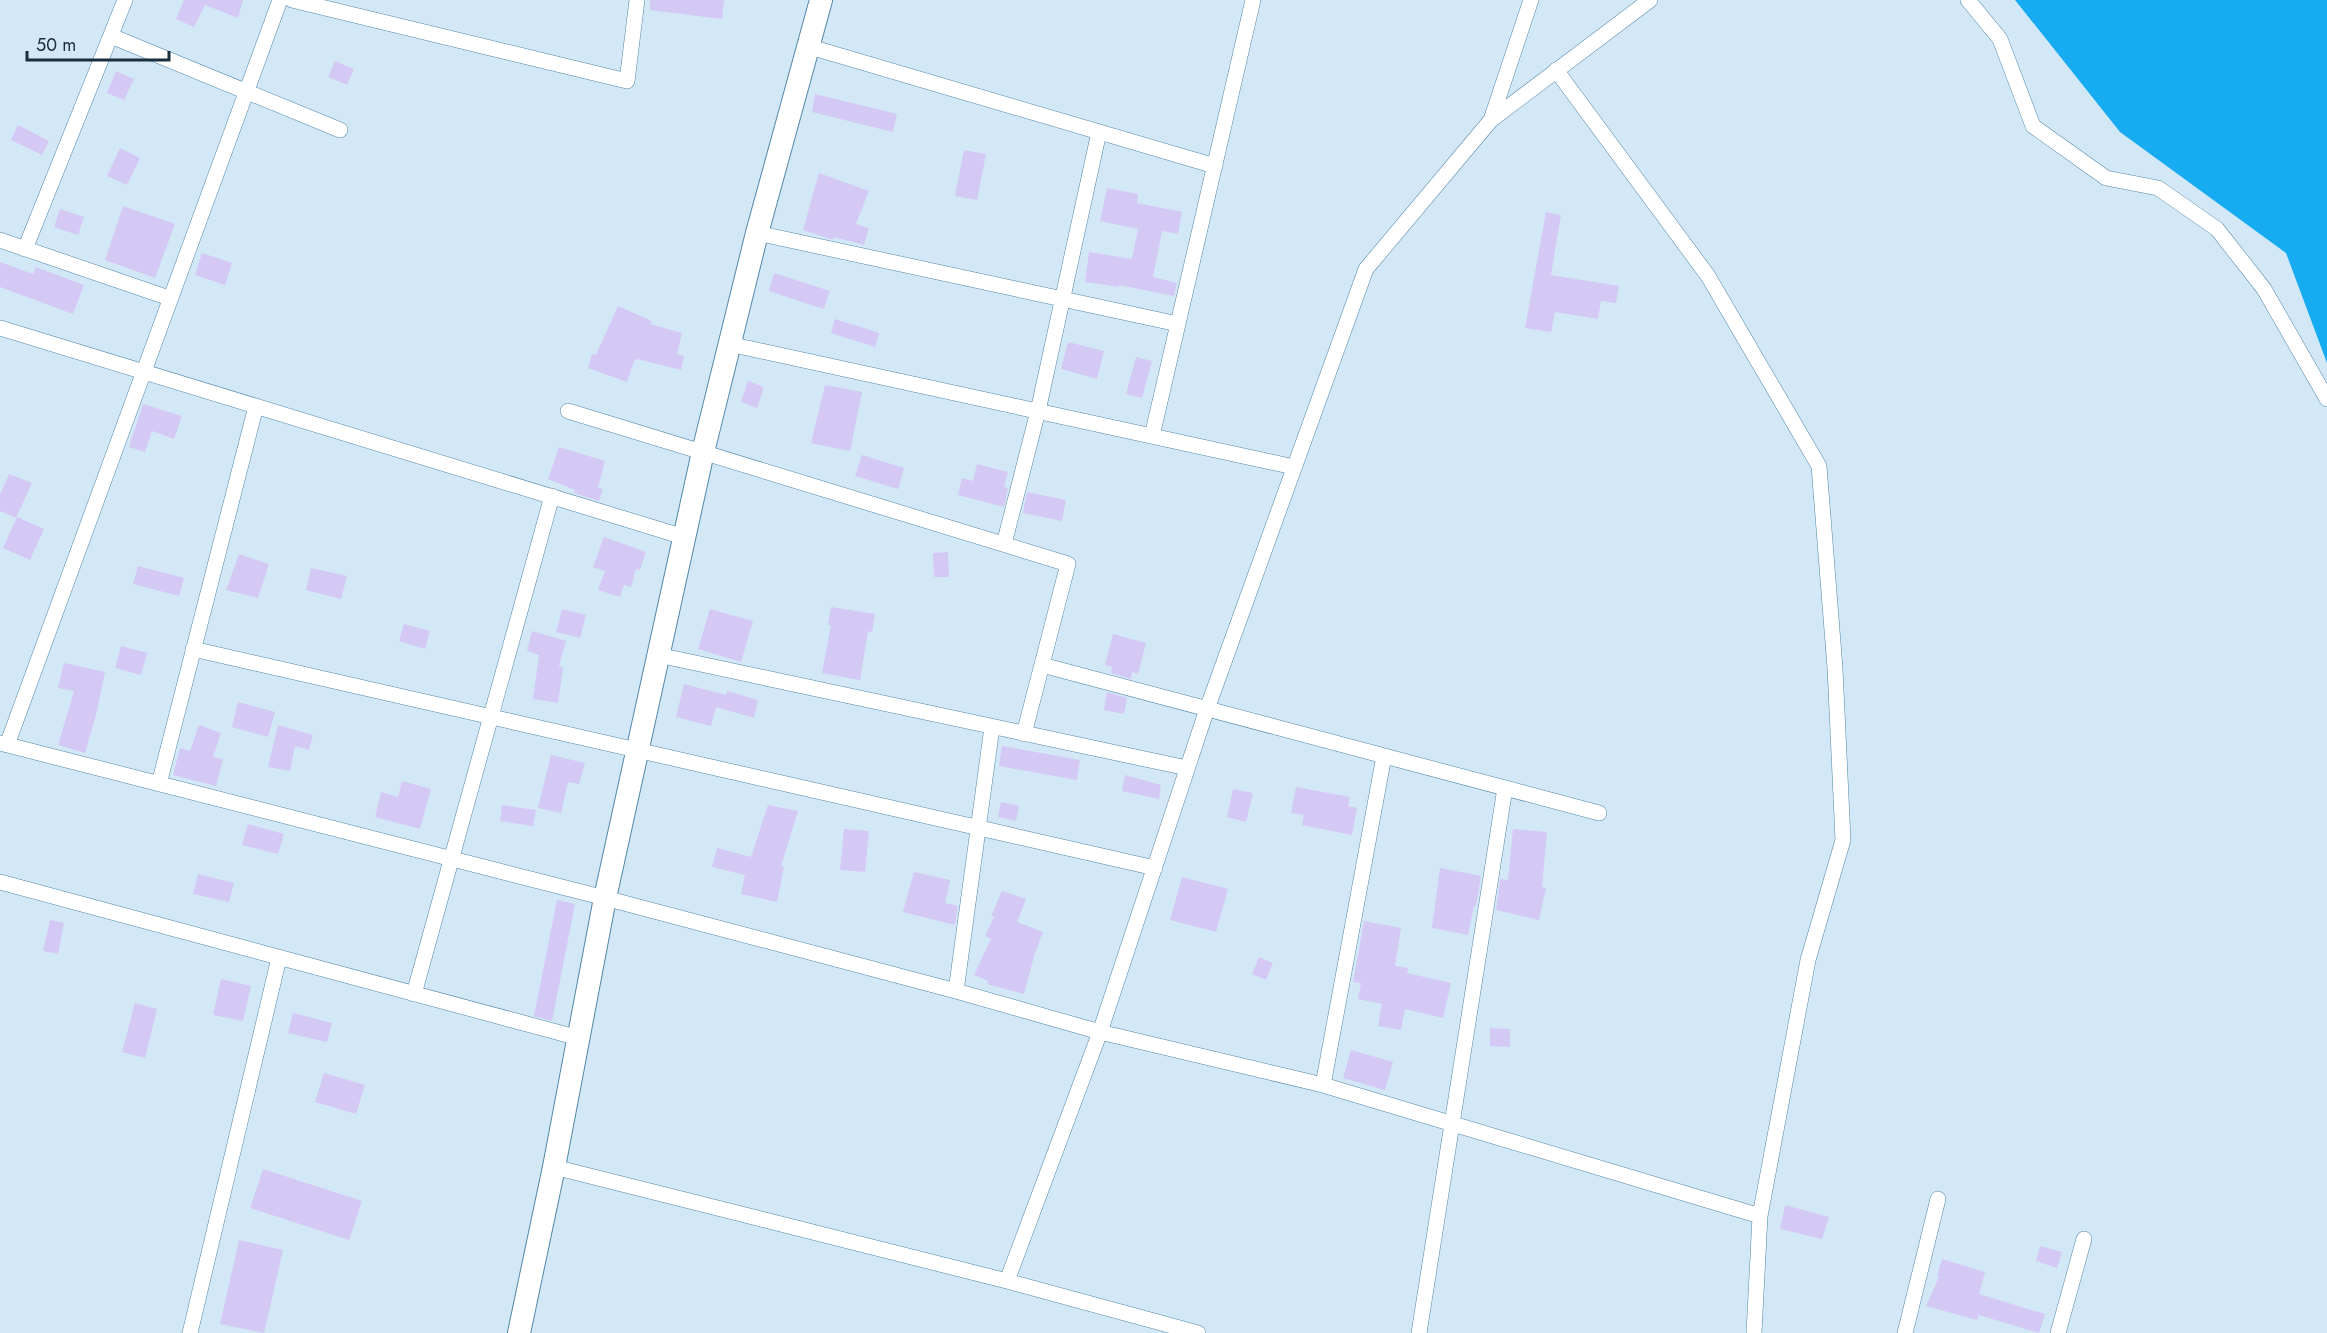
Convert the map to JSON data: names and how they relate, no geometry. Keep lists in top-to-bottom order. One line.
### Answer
{"scale_bar":"50 m"}
